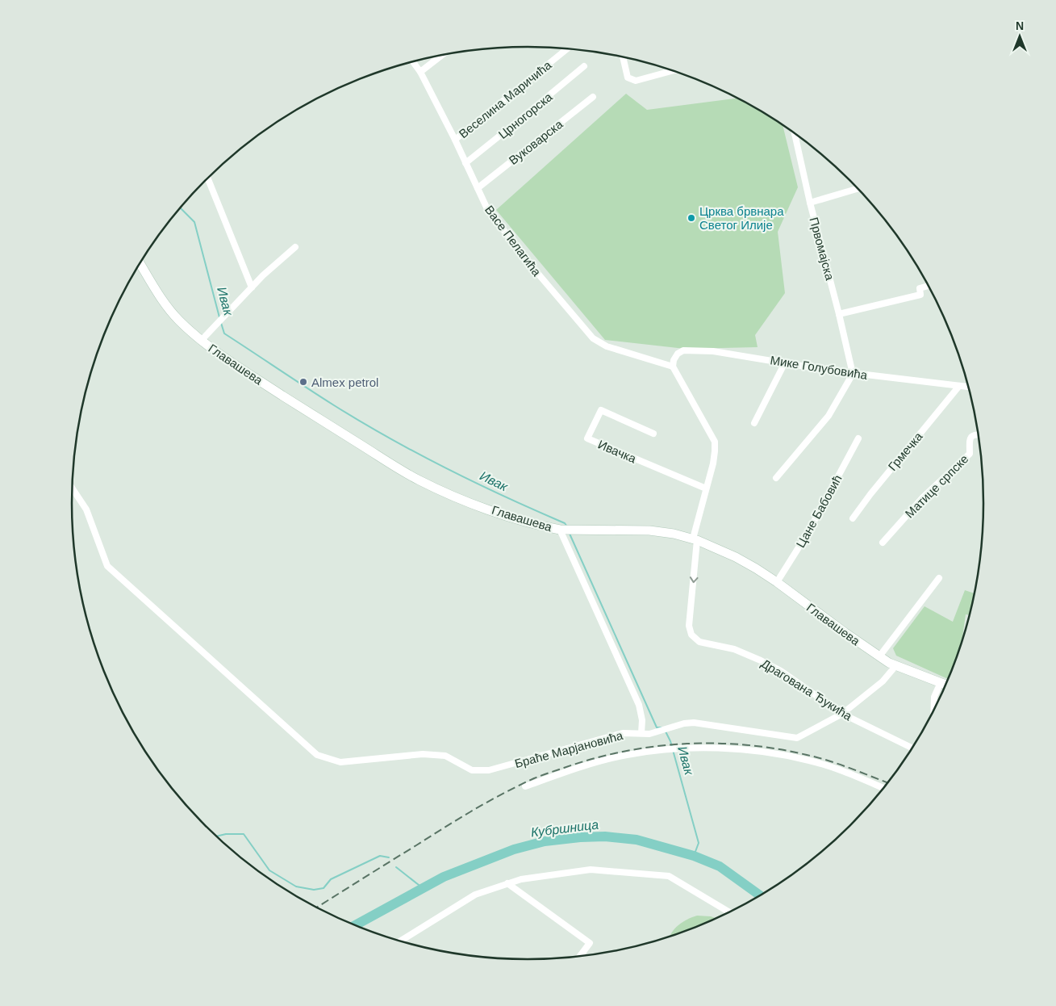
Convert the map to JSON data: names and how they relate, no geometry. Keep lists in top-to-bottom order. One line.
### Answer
{"streets":{"main road":["Главашева"],"street":["Веселина Маричића","Црногорска","Вуковарска","Васе Пелагића","Првомајска","Мике Голубовића","Ивачка","Грмечка","Матице српске","Цане Бабовић","Драгована Ђукића","Браће Марјановића"]},"crossings":[["Веселина Маричића","Васе Пелагића"],["Црногорска","Васе Пелагића"],["Вуковарска","Васе Пелагића"],["Васе Пелагића","Мике Голубовића"],["Васе Пелагића","Драгована Ђукића"],["Првомајска","Мике Голубовића"],["Главашева","Цане Бабовић"],["Главашева","Драгована Ђукића"],["Главашева","Браће Марјановића"],["Мике Голубовића","Грмечка"],["Мике Голубовића","Драгована Ђукића"],["Ивачка","Драгована Ђукића"],["Драгована Ђукића","Браће Марјановића"]],"one_way":["Драгована Ђукића"],"water":["Ивак","Кубршница"],"places":["Црква брвнара Светог Илије","Almex petrol"],"north":"top"}
